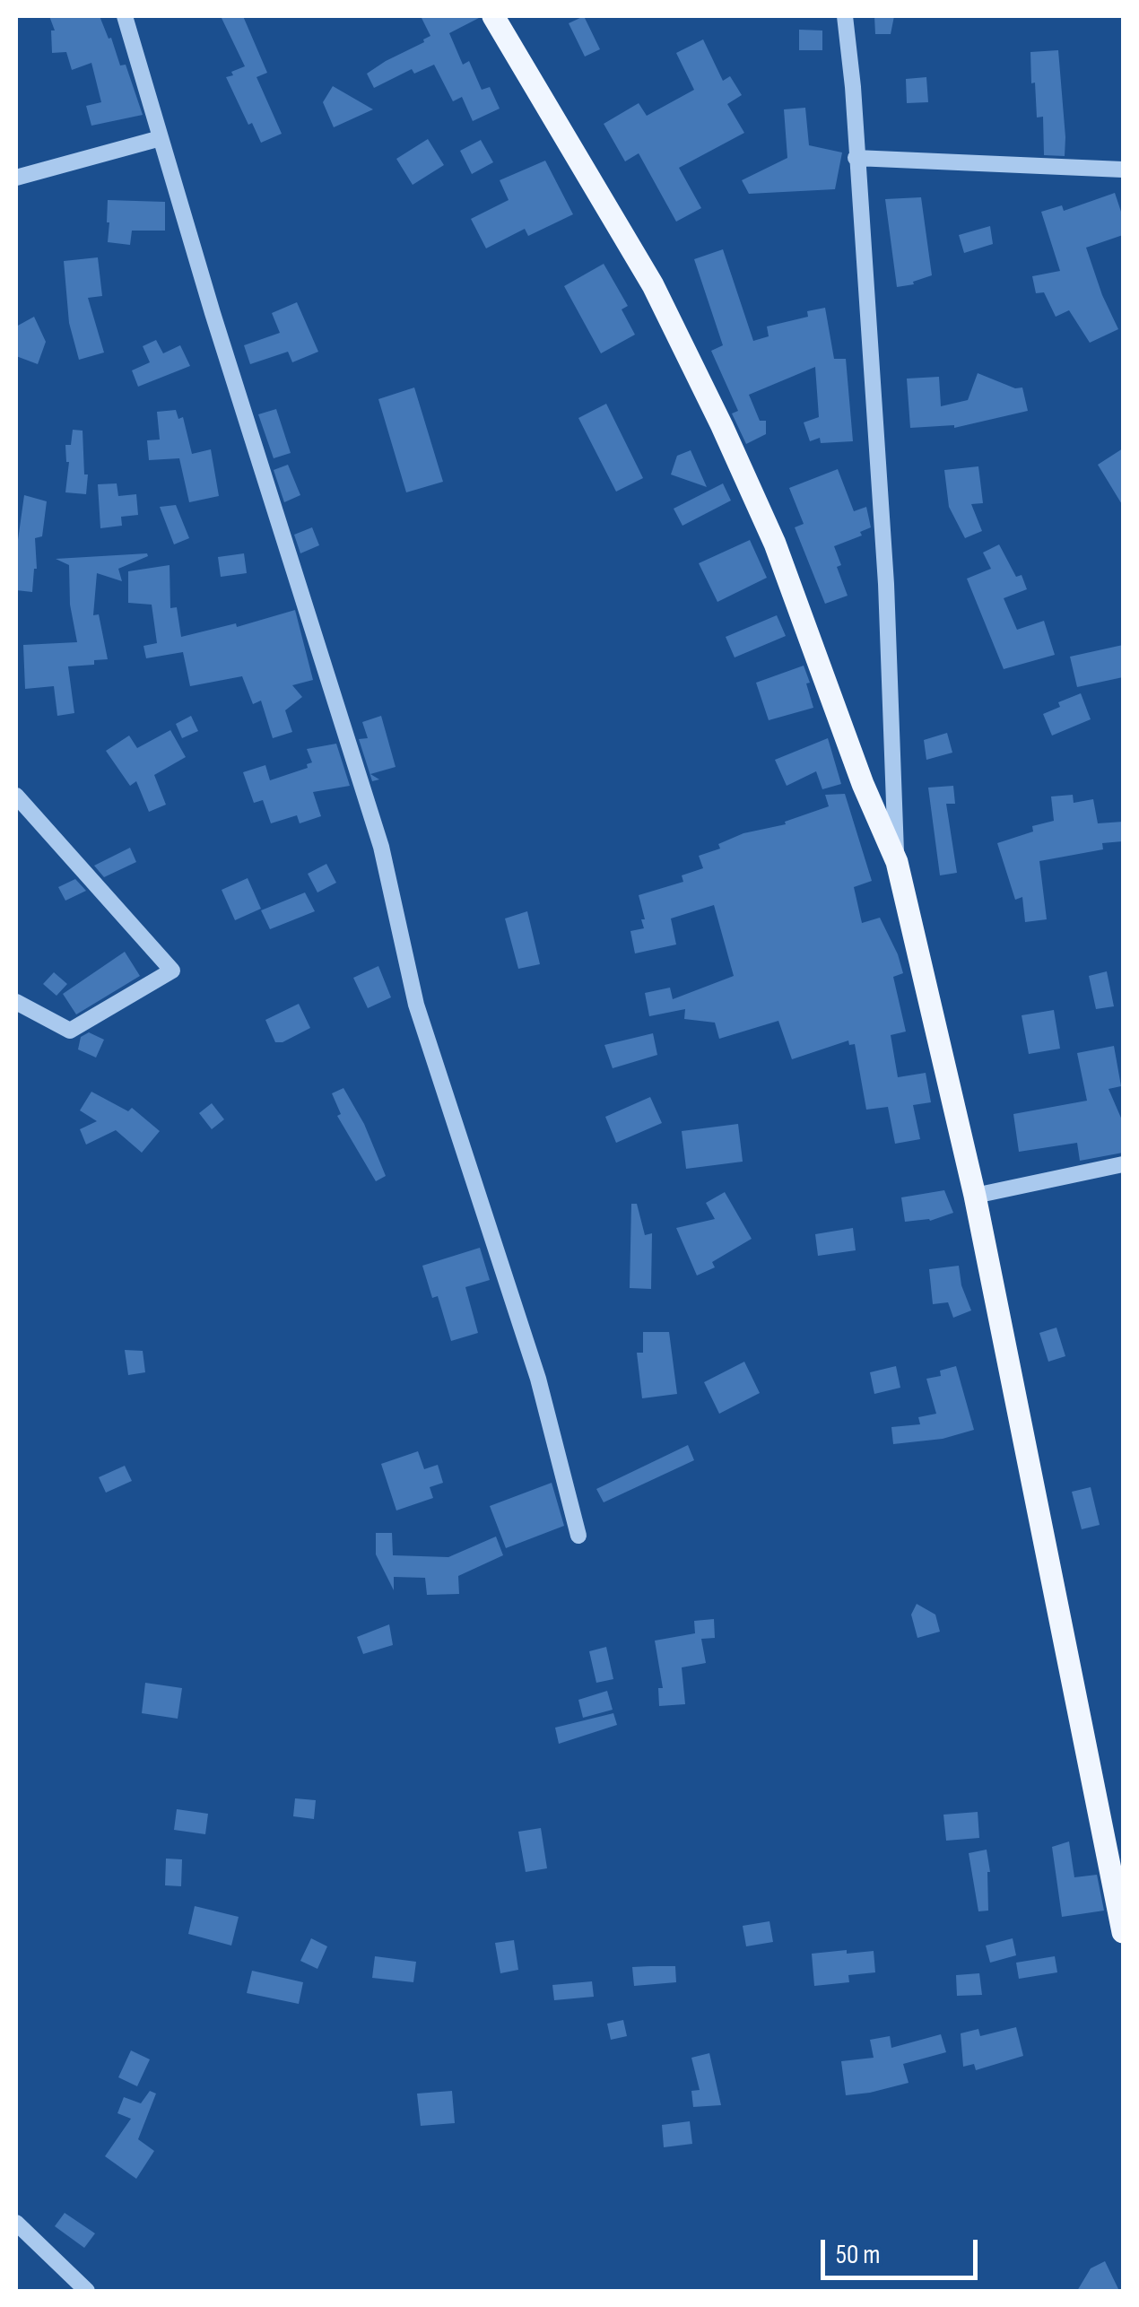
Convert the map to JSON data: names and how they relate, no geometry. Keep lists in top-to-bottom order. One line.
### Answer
{"scale_bar":"50 m"}
